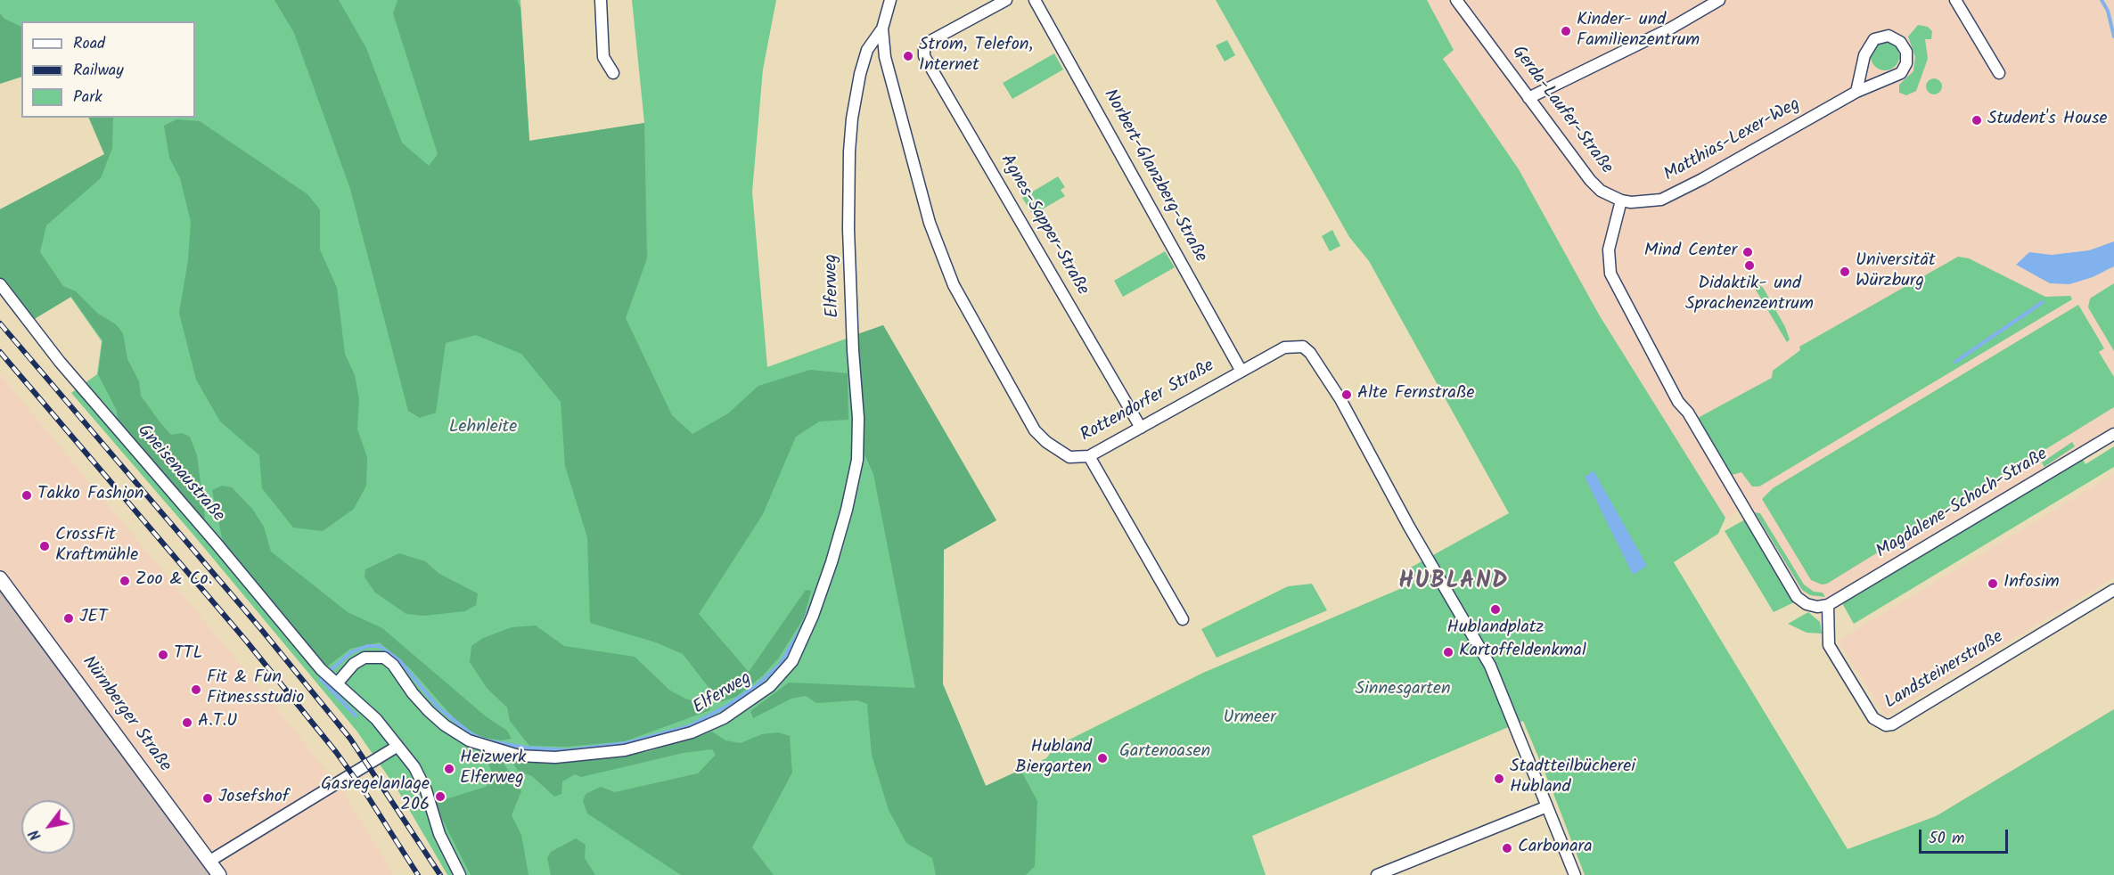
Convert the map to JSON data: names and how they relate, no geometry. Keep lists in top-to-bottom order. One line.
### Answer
{"streets":{"street":["Gerda-Laufer-Straße","Matthias-Lexer-Weg","Norbert-Glanzberg-Straße","Agnes-Sapper-Straße","Elferweg","Rottendorfer Straße","Gneisenaustraße","Magdalene-Schoch-Straße","Landsteinerstraße","Nürnberger Straße"]},"crossings":[["Gerda-Laufer-Straße","Matthias-Lexer-Weg"],["Norbert-Glanzberg-Straße","Rottendorfer Straße"],["Agnes-Sapper-Straße","Rottendorfer Straße"],["Elferweg","Rottendorfer Straße"],["Elferweg","Gneisenaustraße"],["Magdalene-Schoch-Straße","Landsteinerstraße"]],"districts":["HUBLAND"],"parks":["Lehnleite","Sinnesgarten","Urmeer","Gartenoasen"],"places":["Kinder- und Familienzentrum","Strom, Telefon, Internet","Student's House","Mind Center","Didaktik- und Sprachenzentrum","Universität Würzburg","Alte Fernstraße","Takko Fashion","CrossFit Kraftmühle","Zoo & Co.","Infosim","Hublandplatz","JET","Kartoffeldenkmal","TTL","Fit & Fun Fitnessstudio","A.T.U","Hubland Biergarten","Heizwerk Elferweg","Stadtteilbücherei Hubland","Gasregelanlage 206","Josefshof","Carbonara"],"legend":["Road","Railway","Park"],"scale_bar":"50 m","north":"bottom left"}
